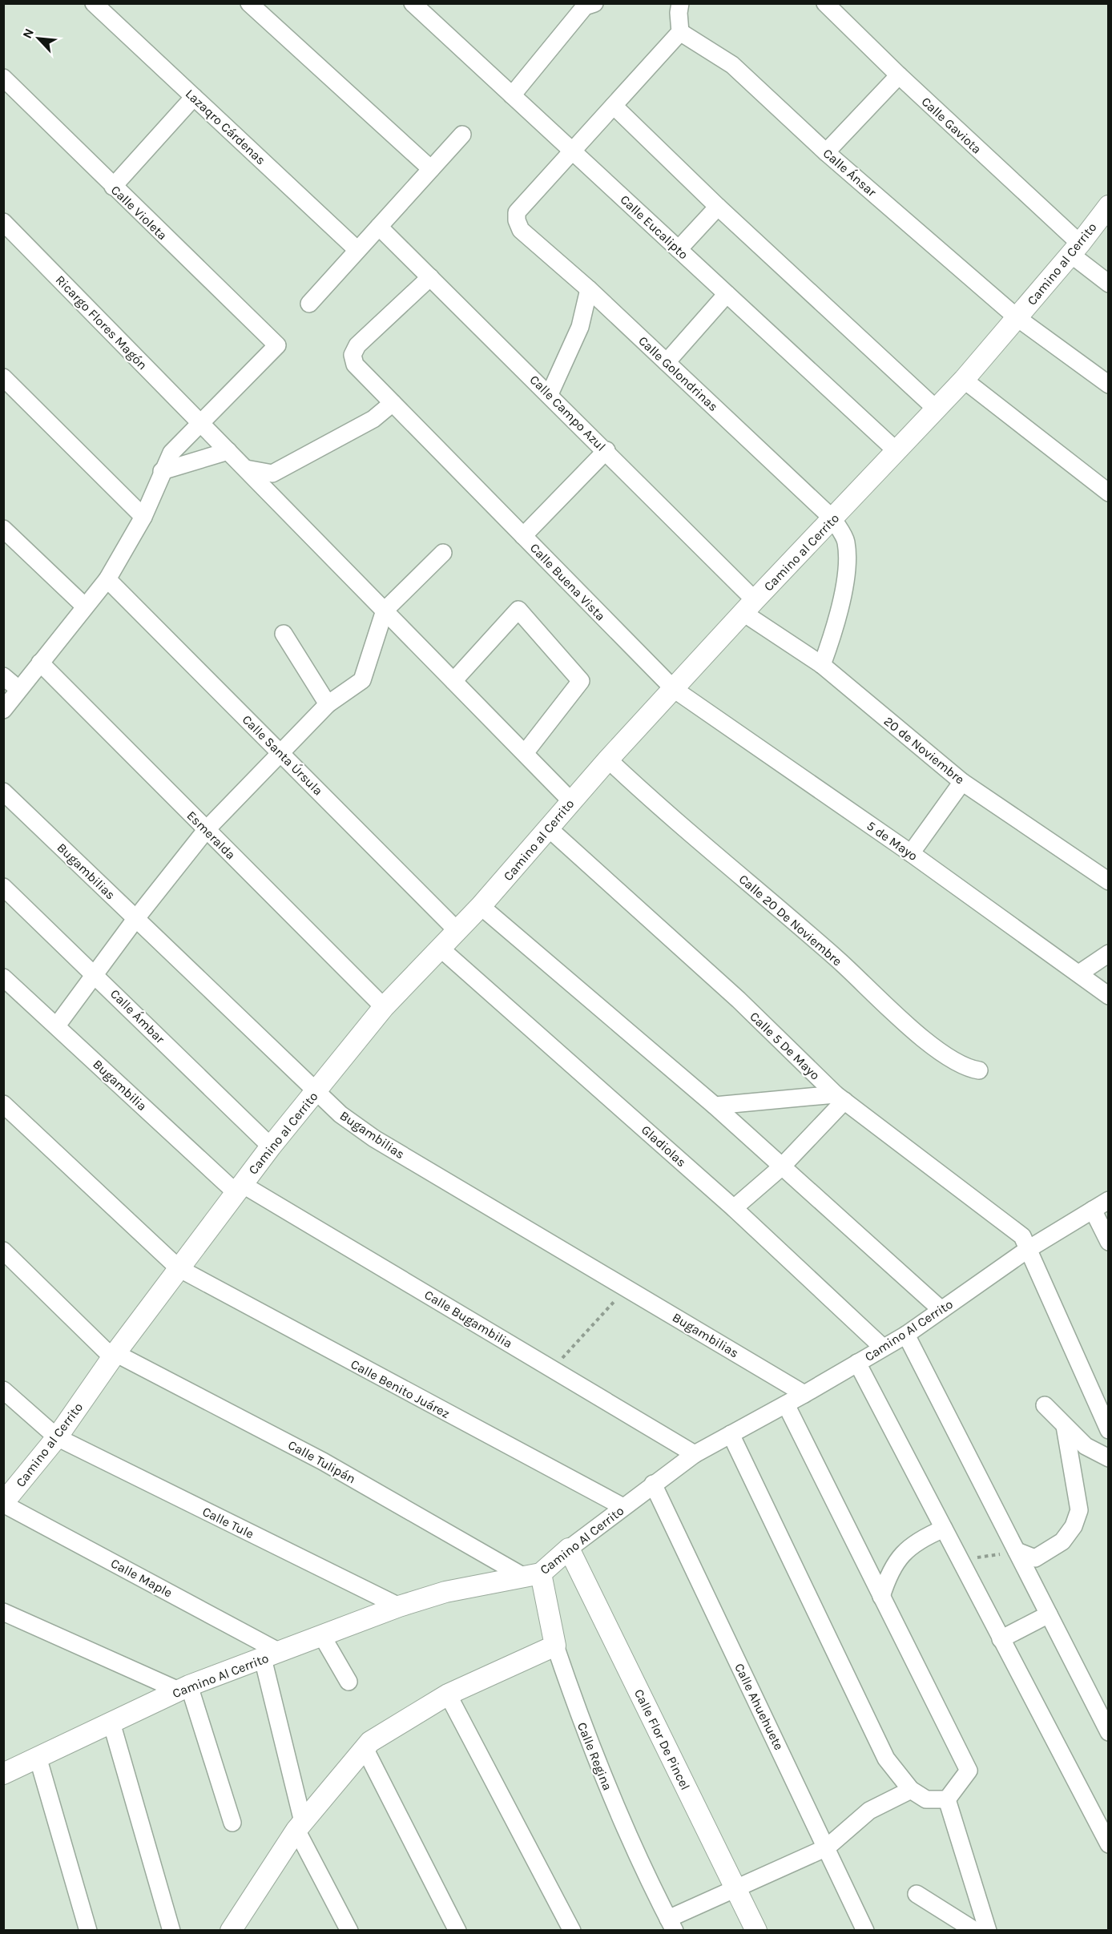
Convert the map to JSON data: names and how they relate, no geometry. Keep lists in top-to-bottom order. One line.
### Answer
{"streets":{"main road":["Camino al Cerrito","Camino Al Cerrito","Calle Flor De Pincel","Calle Regina"],"street":["Calle Gaviota","Lazaqro Cárdenas","Calle Ánsar","Calle Violeta","Calle Eucalipto","Ricargo Flores Magón","Calle Golondrinas","Calle Campo Azul","Calle Buena Vista","20 de Noviembre","Calle Santa Úrsula","Esmeralda","5 de Mayo","Bugambilias","Calle 20 De Noviembre","Calle Ámbar","Calle 5 De Mayo","Bugambilia","Gladiolas","Calle Bugambilia","Calle Benito Juárez","Calle Tulipán","Calle Tule","Calle Maple","Calle Ahuehuete"]},"crossings":[["Calle Gaviota","Camino al Cerrito"],["Calle Ánsar","Camino al Cerrito"],["Calle Violeta","Ricargo Flores Magón"],["Calle Eucalipto","Camino al Cerrito"],["Calle Eucalipto","Calle Golondrinas"],["Camino al Cerrito","Calle Golondrinas"],["Camino al Cerrito","Calle Campo Azul"],["Camino al Cerrito","Calle Buena Vista"],["Camino al Cerrito","20 de Noviembre"],["Camino al Cerrito","Calle Santa Úrsula"],["Camino al Cerrito","Esmeralda"],["Camino al Cerrito","5 de Mayo"],["Camino al Cerrito","Bugambilias"],["Camino al Cerrito","Calle 20 De Noviembre"],["Camino al Cerrito","Calle Ámbar"],["Camino al Cerrito","Calle 5 De Mayo"],["Camino al Cerrito","Bugambilia"],["Camino al Cerrito","Gladiolas"],["Camino al Cerrito","Calle Bugambilia"],["Camino al Cerrito","Calle Benito Juárez"],["Camino al Cerrito","Calle Tulipán"],["Camino al Cerrito","Calle Tule"],["Camino al Cerrito","Calle Maple"],["Calle Golondrinas","20 de Noviembre"],["Calle Campo Azul","Calle Buena Vista"],["Calle Campo Azul","20 de Noviembre"],["Calle Buena Vista","5 de Mayo"],["Bugambilias","Camino Al Cerrito"],["Calle 5 De Mayo","Camino Al Cerrito"],["Bugambilia","Calle Bugambilia"],["Gladiolas","Camino Al Cerrito"],["Calle Bugambilia","Camino Al Cerrito"],["Camino Al Cerrito","Calle Benito Juárez"],["Camino Al Cerrito","Calle Tulipán"],["Camino Al Cerrito","Calle Tule"],["Camino Al Cerrito","Calle Maple"],["Camino Al Cerrito","Calle Ahuehuete"],["Camino Al Cerrito","Calle Flor De Pincel"],["Camino Al Cerrito","Calle Regina"],["Calle Tulipán","Calle Regina"]],"north":"top left"}
